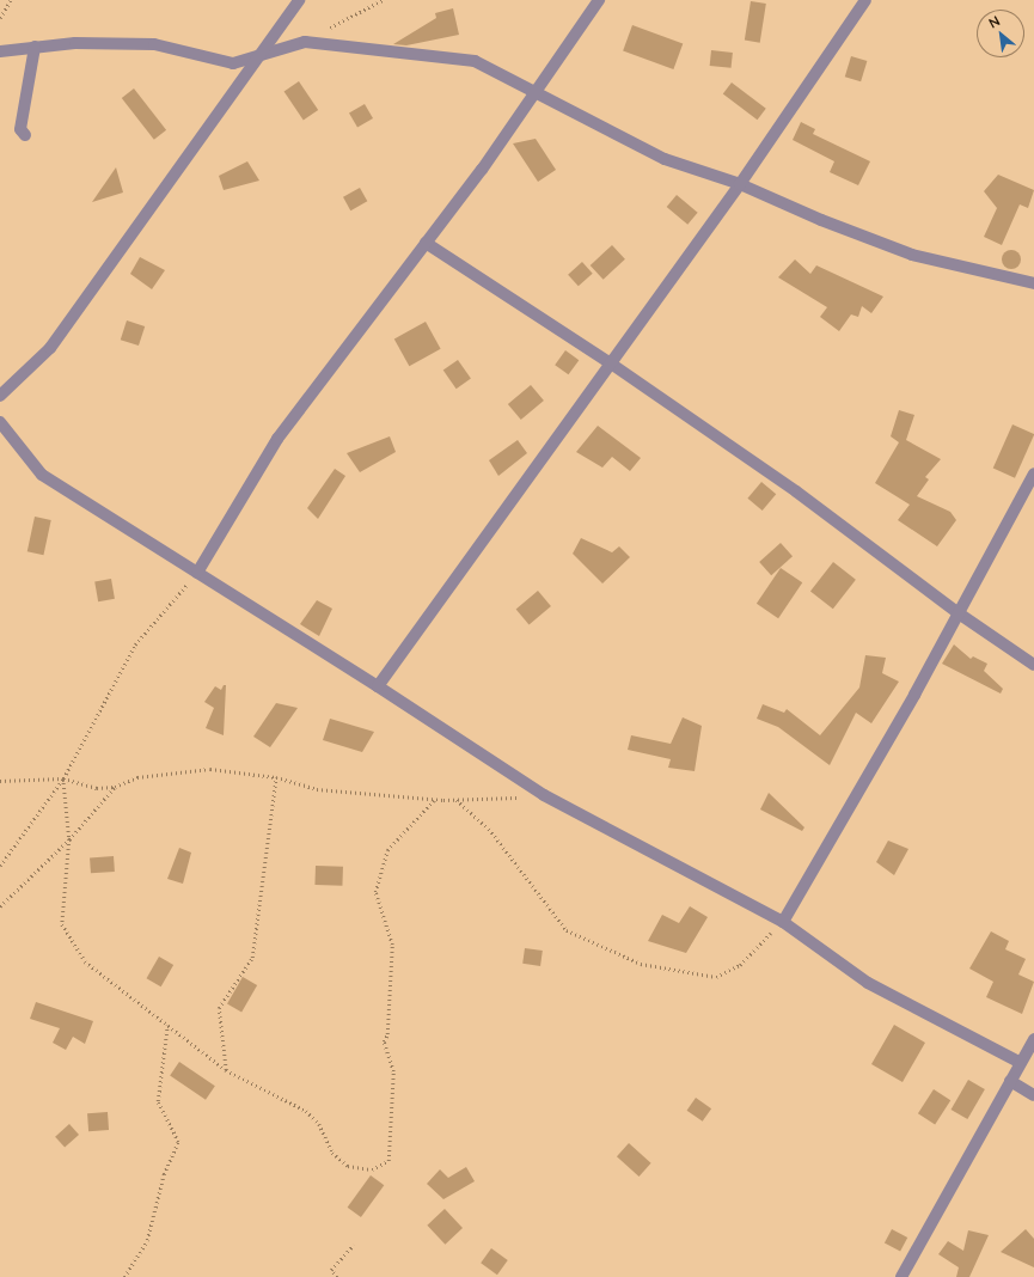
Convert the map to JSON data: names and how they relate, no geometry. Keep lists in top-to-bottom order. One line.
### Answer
{"north":"top left"}
